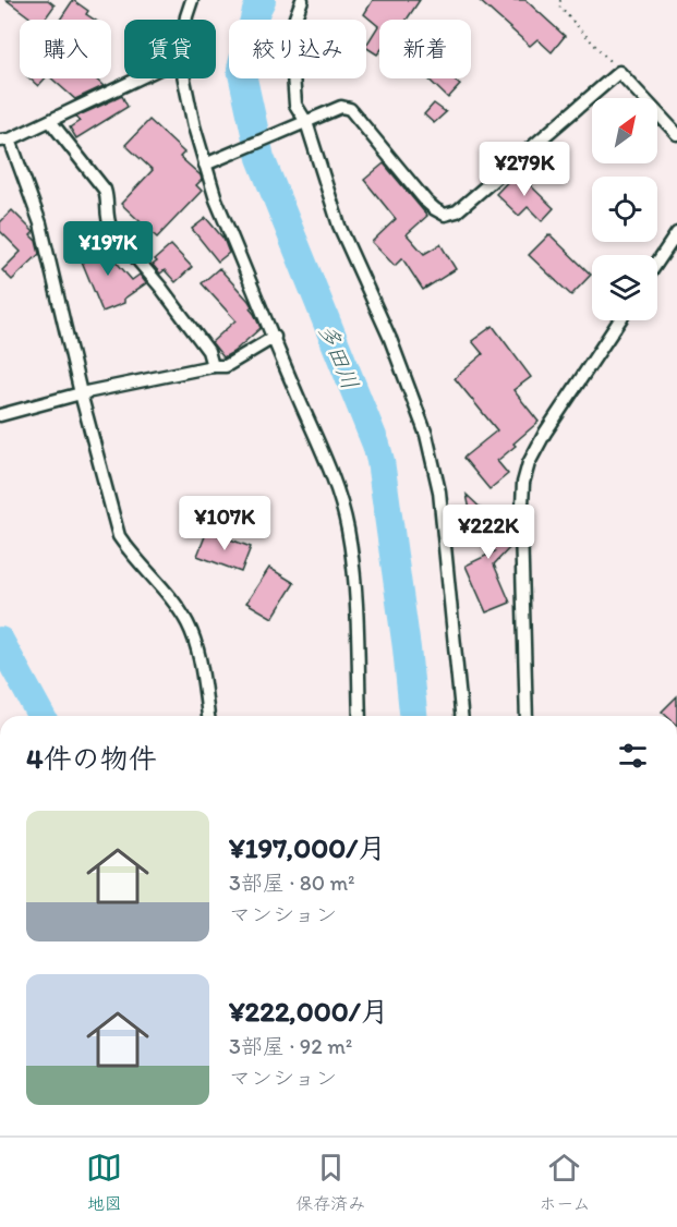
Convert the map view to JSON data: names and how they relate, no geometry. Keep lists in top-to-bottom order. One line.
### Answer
{"water":["多田川"],"north":"top right","page":{"chip":["購入","賃貸","絞り込み","新着"],"price":["¥279K","¥197K","¥107K","¥222K"],"heading":"4件の物件","list":[{"name":"¥197,000/月","note":"3部屋 · 80 m² · マンション"},{"name":"¥222,000/月","note":"3部屋 · 92 m² · マンション"}],"tabs":["地図","保存済み","ホーム"]}}
